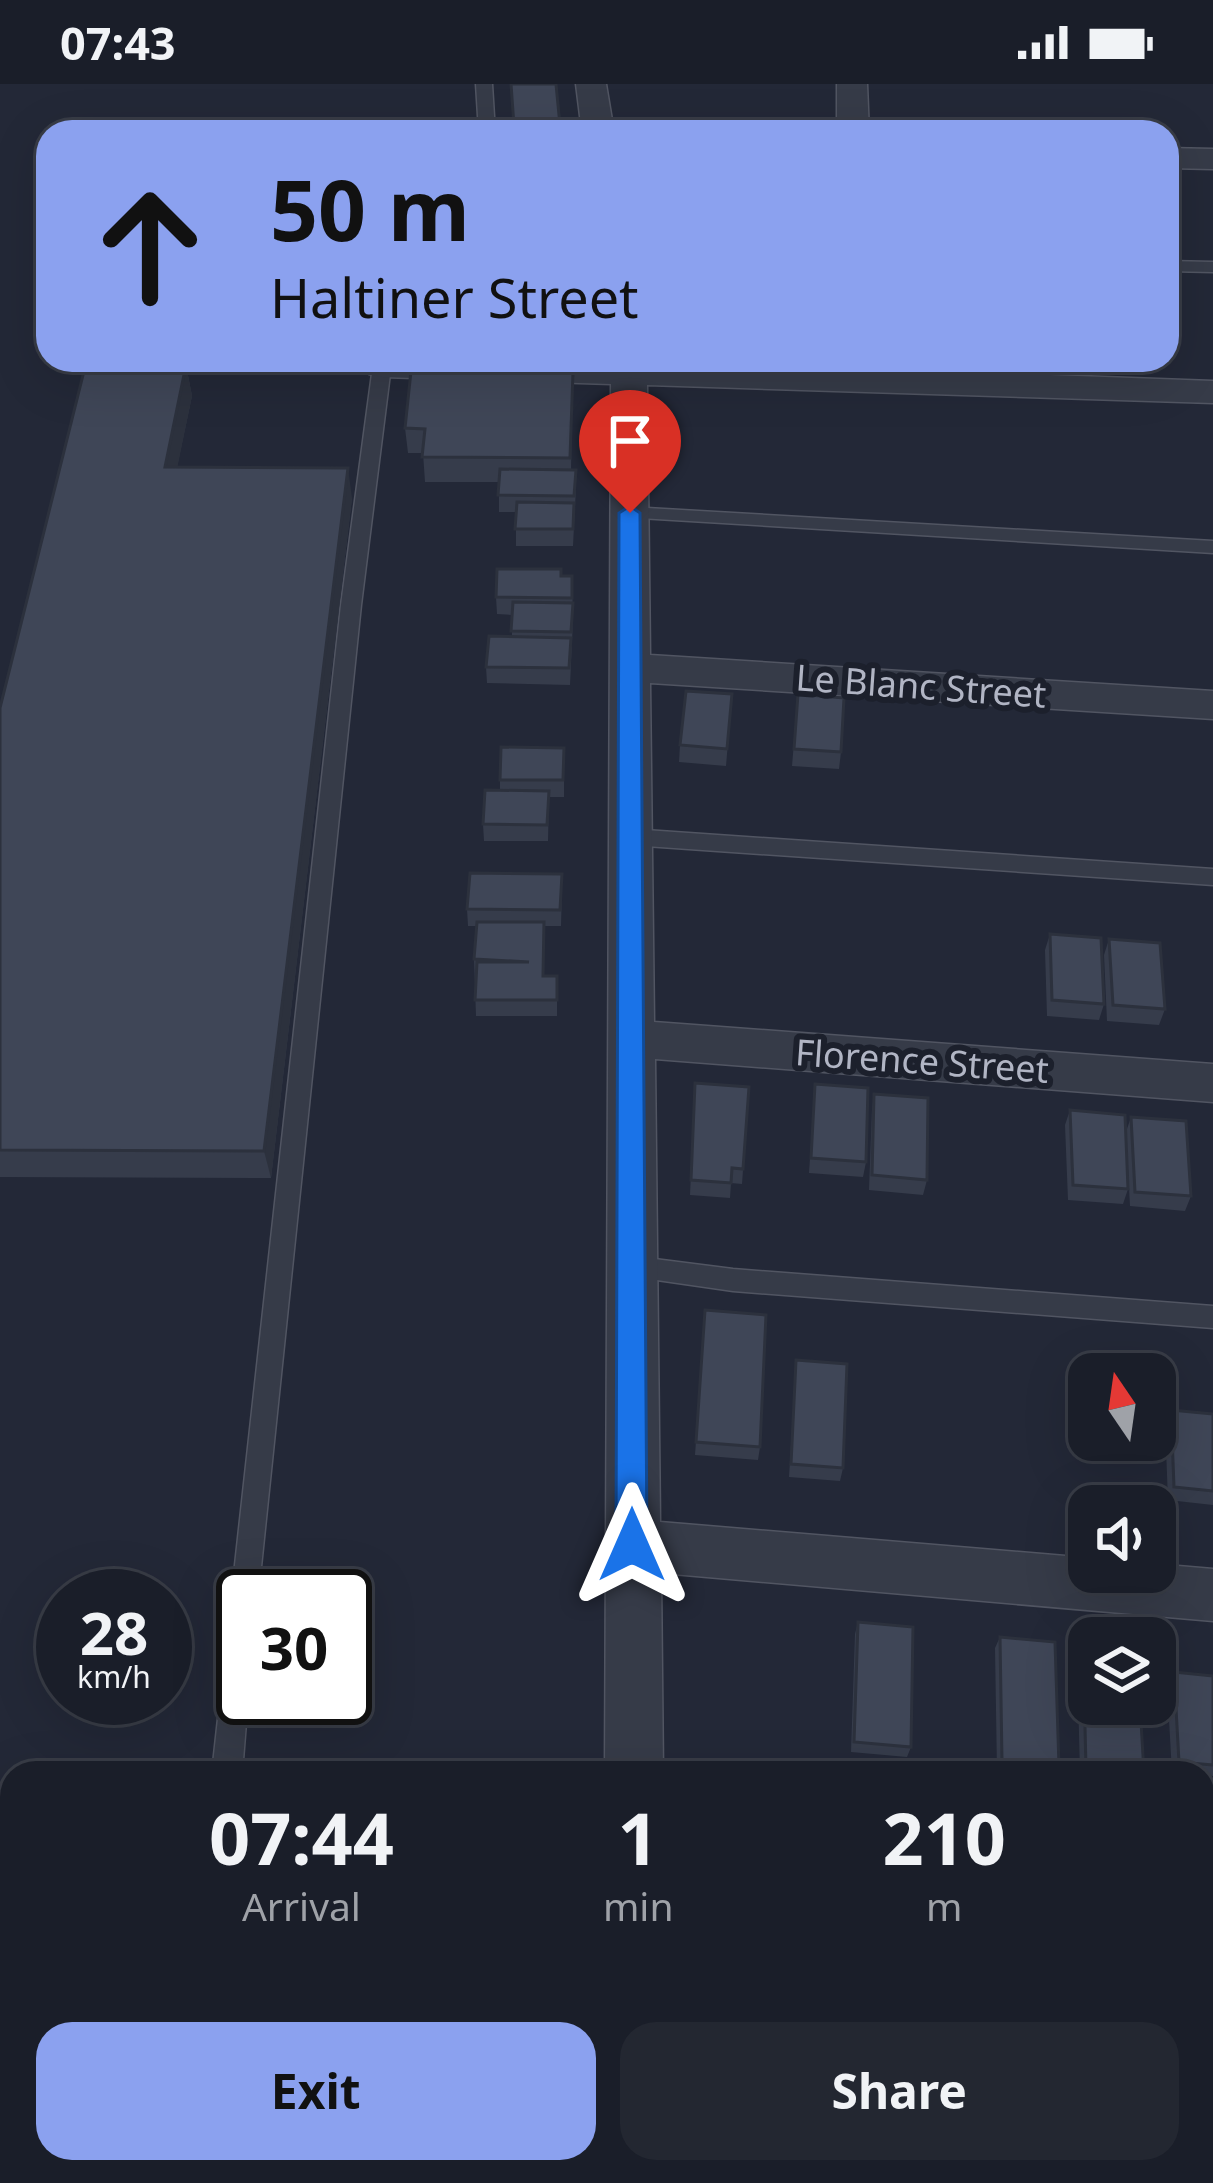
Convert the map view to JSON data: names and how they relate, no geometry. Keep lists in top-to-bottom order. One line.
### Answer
{"streets":{"street":["Le Blanc Street","Florence Street"]},"north":"top","page":{"status":"07:43","turn":["50 m","Haltiner Street"],"speed":"28 km/h","limit":"30","eta":["07:44","Arrival","1","min","210","m"],"buttons":["Exit","Share"]}}
